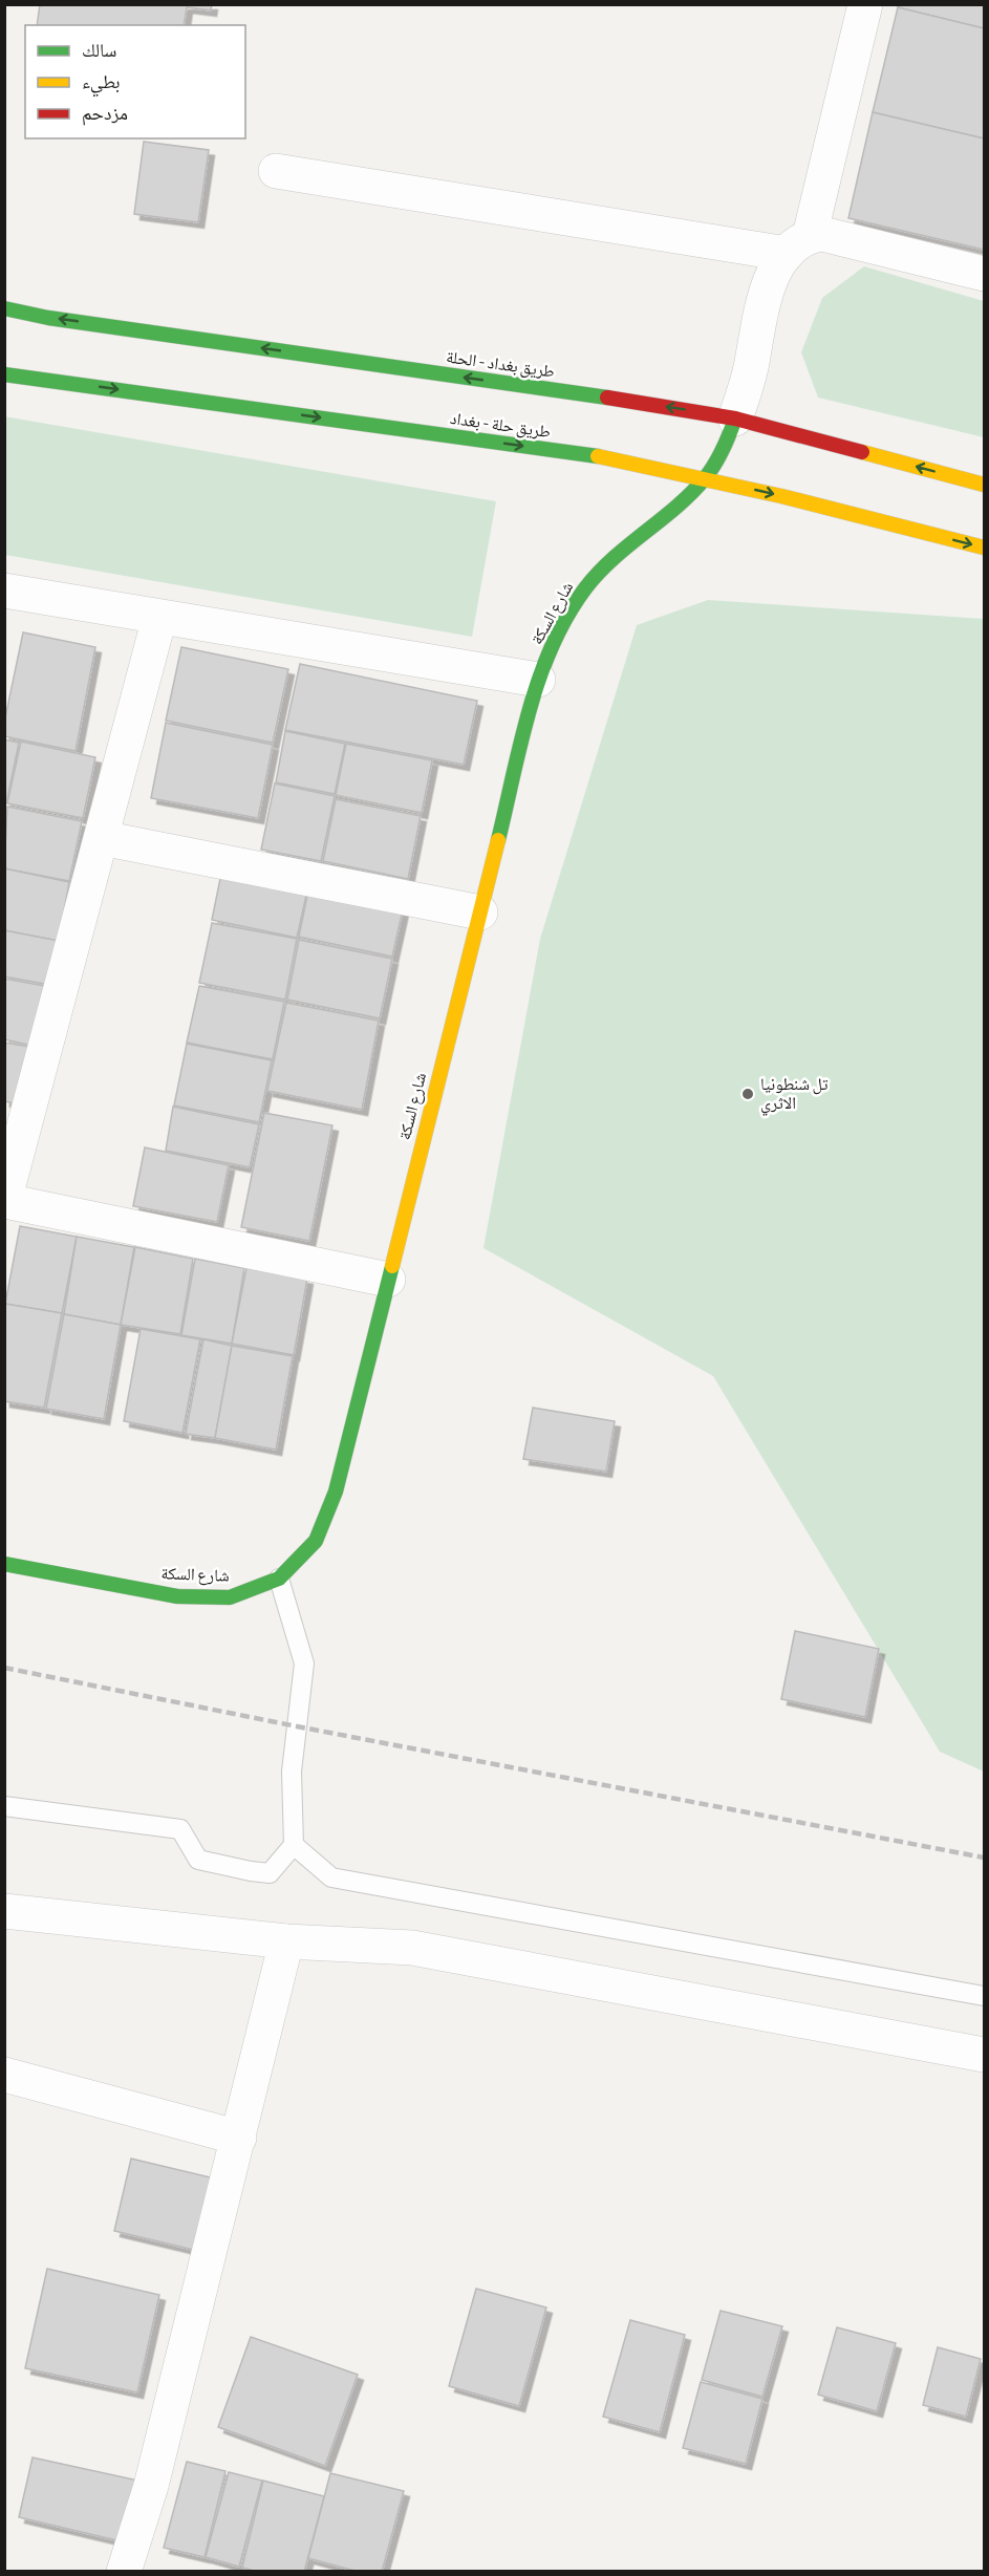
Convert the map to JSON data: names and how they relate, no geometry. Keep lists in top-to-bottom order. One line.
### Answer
{"streets":{"main road":["طريق بغداد - الحلة","طريق حلة - بغداد","شارع السكة"]},"crossings":[["طريق بغداد - الحلة","شارع السكة"],["طريق حلة - بغداد","شارع السكة"]],"one_way":["طريق بغداد - الحلة","طريق حلة - بغداد"],"places":["تل شنطونيا الاثري"],"legend":["سالك","بطيء","مزدحم"]}
